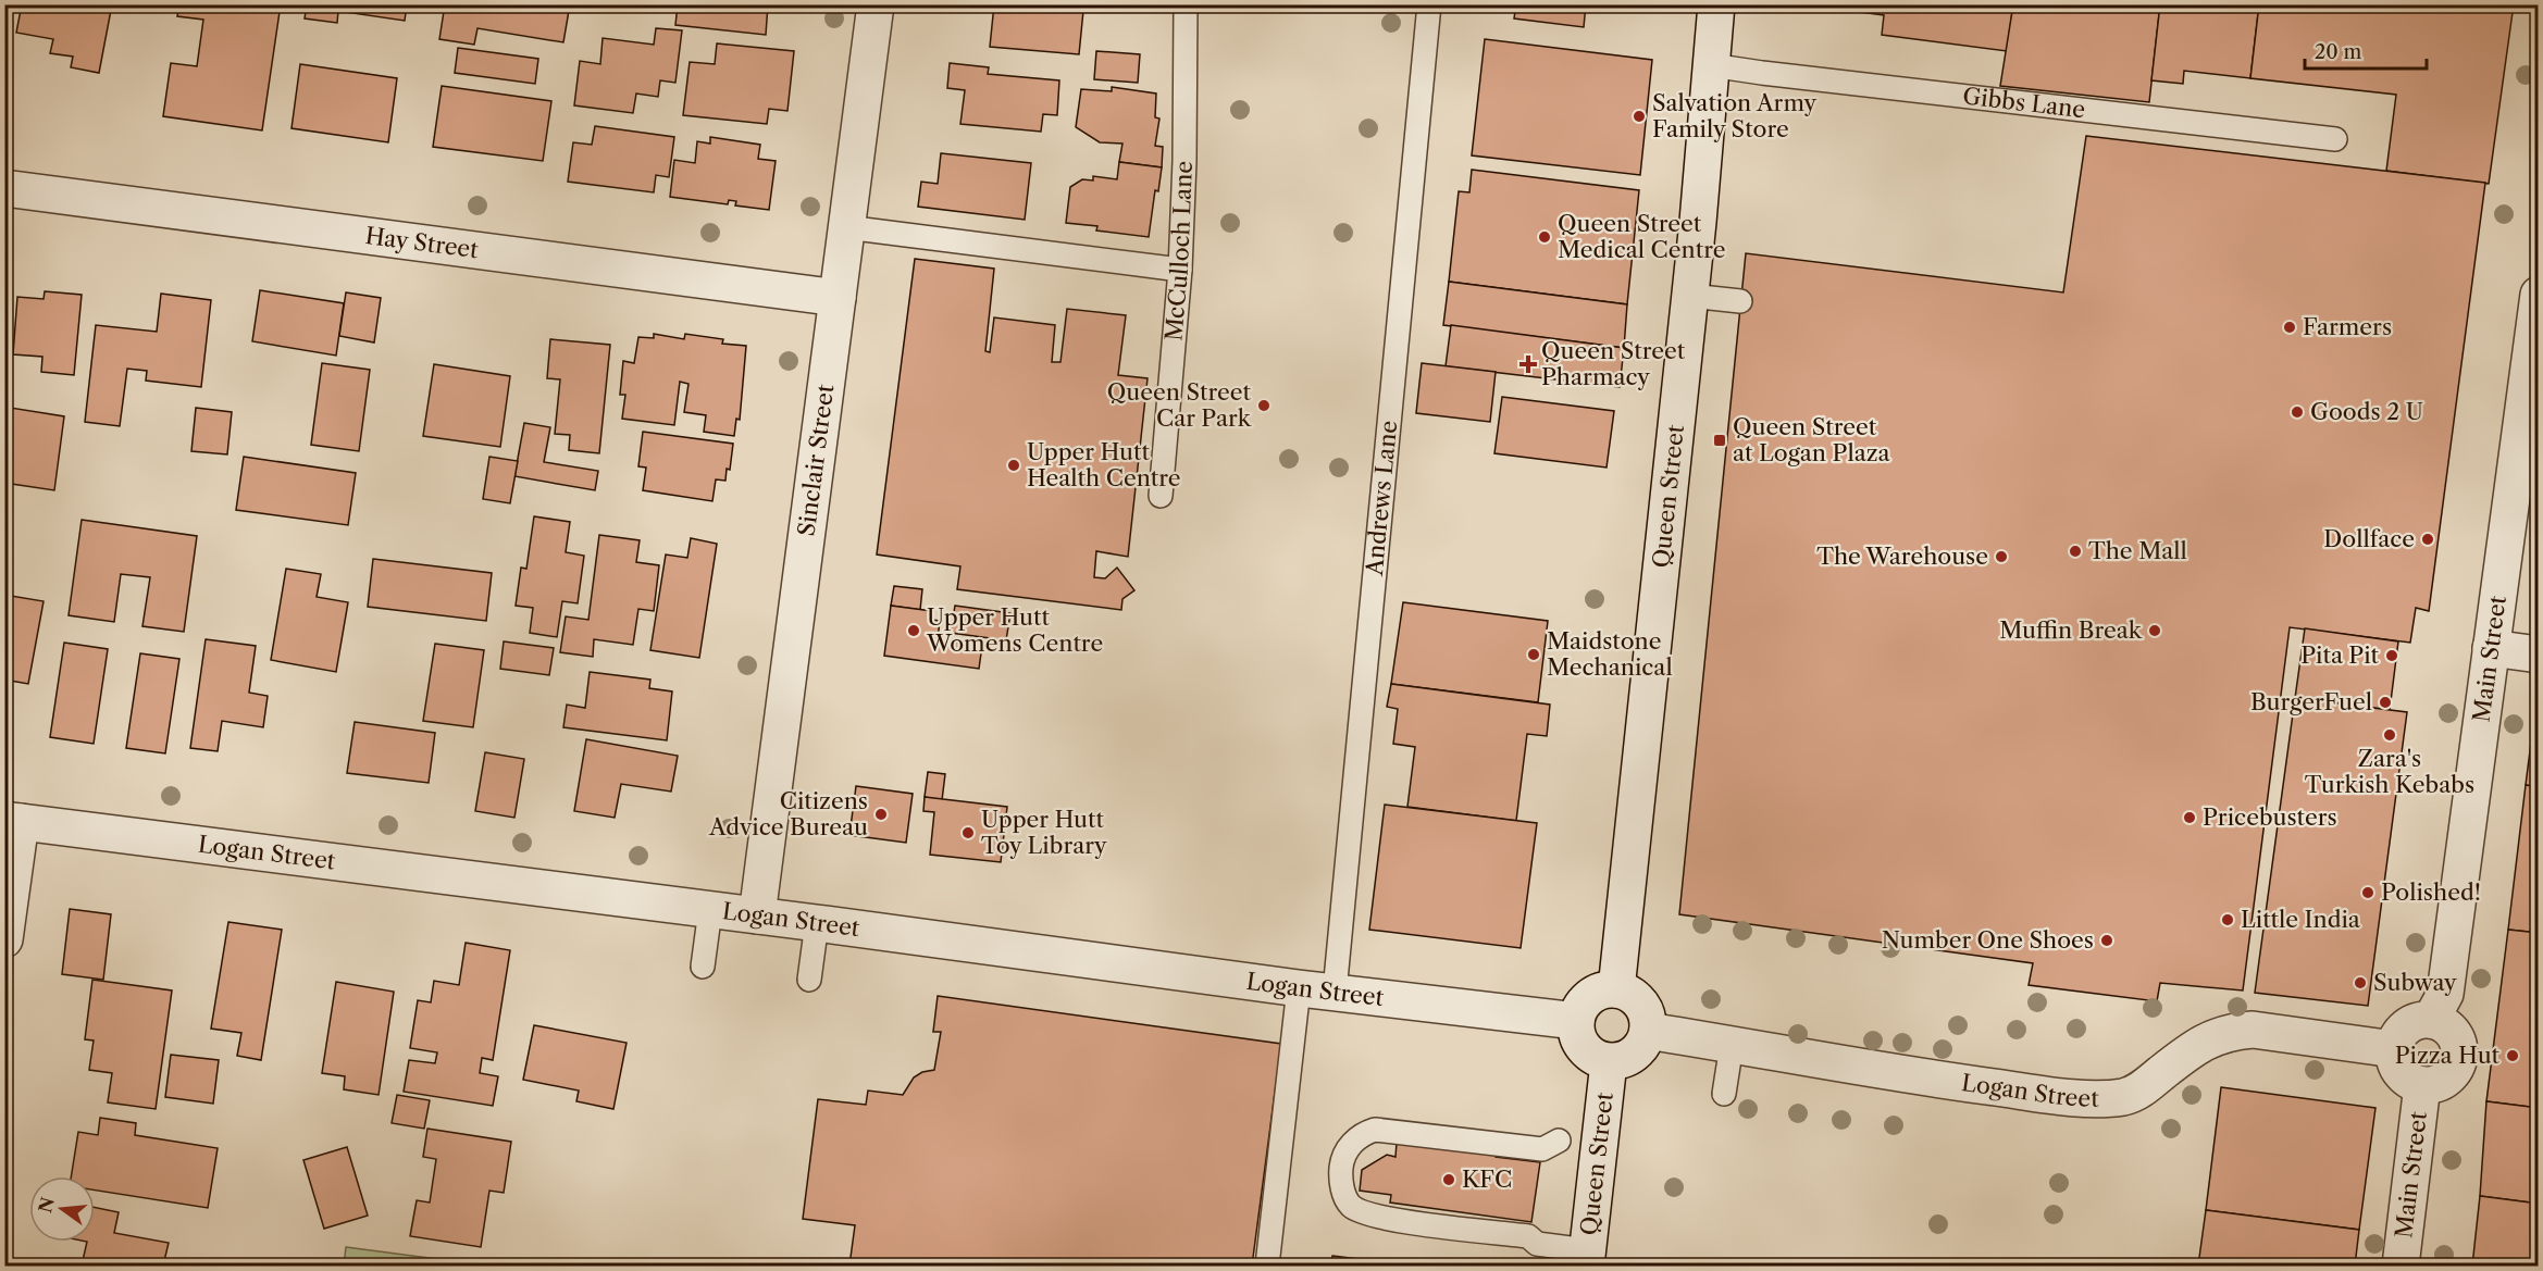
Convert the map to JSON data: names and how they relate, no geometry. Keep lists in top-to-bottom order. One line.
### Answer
{"streets":{"street":["Hay Street","Sinclair Street","Queen Street","Main Street","Logan Street"],"lane":["Gibbs Lane","McCulloch Lane","Andrews Lane"]},"crossings":[["Gibbs Lane","Queen Street"],["Hay Street","Sinclair Street"],["Sinclair Street","Logan Street"],["Queen Street","Logan Street"],["Andrews Lane","Logan Street"],["Main Street","Logan Street"]],"places":{"other":["Salvation Army Family Store","Queen Street Medical Centre","Farmers","Queen Street Car Park","Goods 2 U","Upper Hutt Health Centre","Dollface","The Mall","The Warehouse","Upper Hutt Womens Centre","Muffin Break","Maidstone Mechanical","Pita Pit","BurgerFuel","Zara's Turkish Kebabs","Citizens Advice Bureau","Pricebusters","Upper Hutt Toy Library","Polished!","Little India","Number One Shoes","Subway","Pizza Hut","KFC"],"health":["Queen Street Pharmacy"],"transit":["Queen Street at Logan Plaza"]},"scale_bar":"20 m","north":"left"}
